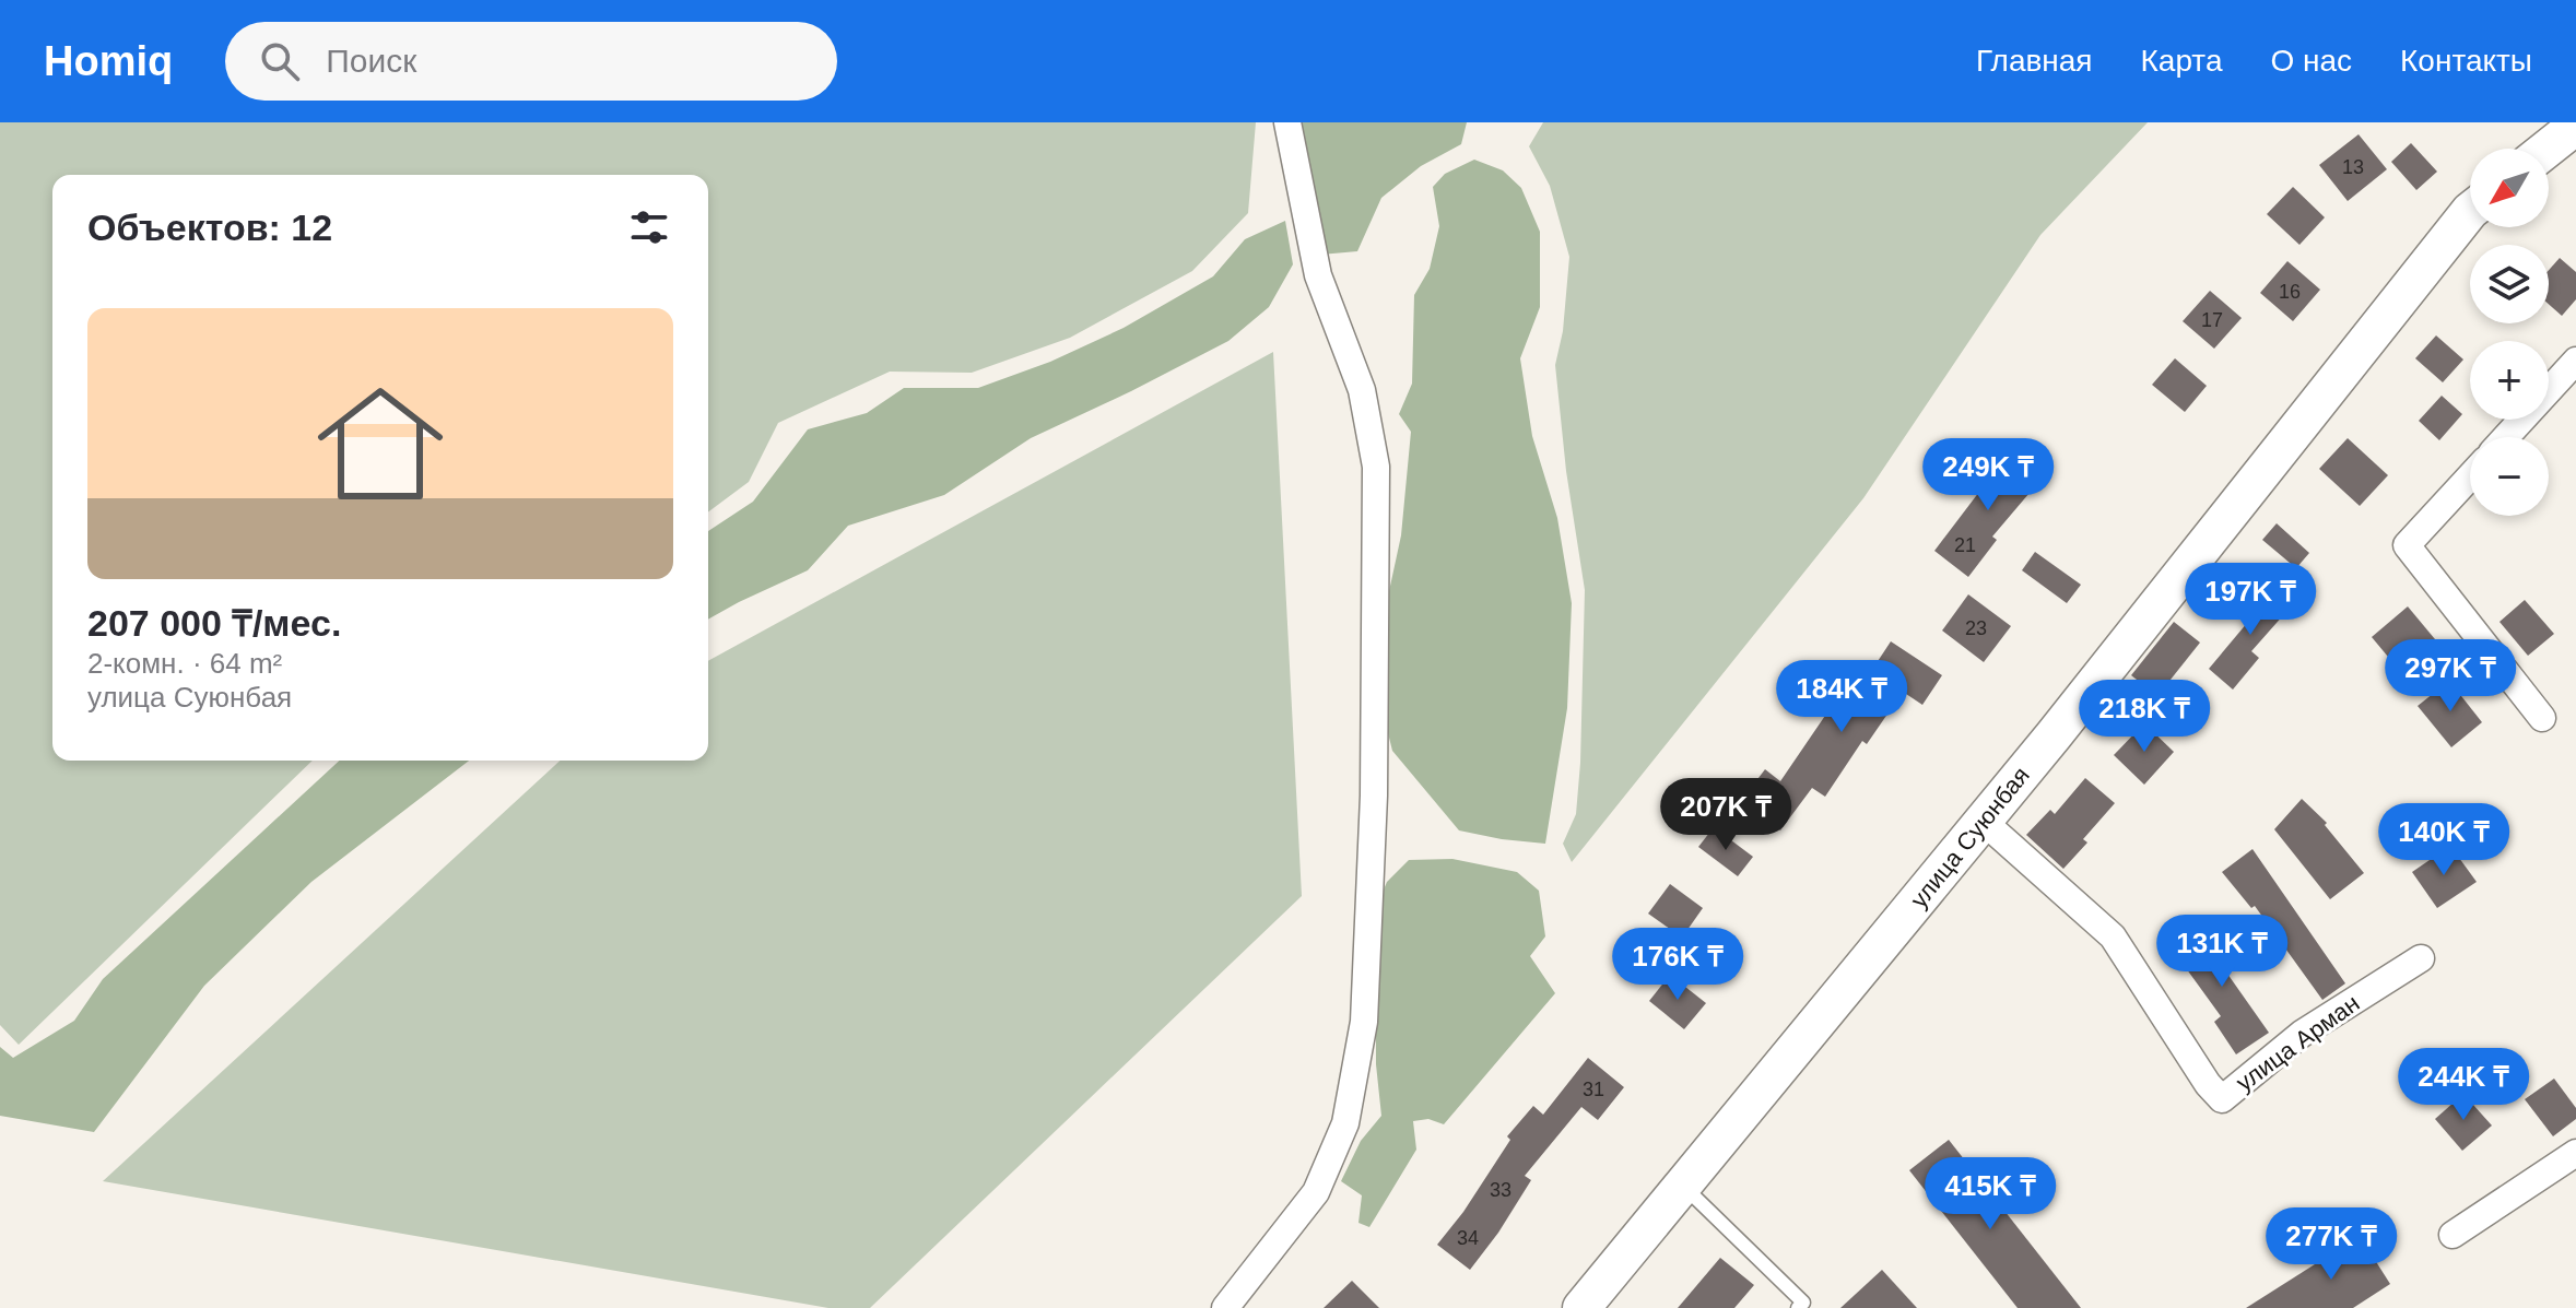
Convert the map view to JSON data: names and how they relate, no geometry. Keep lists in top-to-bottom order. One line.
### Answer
{"streets":{"main road":["улица Суюнбая"],"street":["улица Арман"]},"crossings":[["улица Суюнбая","улица Арман"]],"house_numbers":["13","16","17","21","23","31","33","34"],"north":"bottom left","page":{"header":"Homiq","search":"Поиск","nav":["Главная","Карта","О нас","Контакты"],"map_buttons":["+","−"],"heading":"Объектов: 12","list":[{"name":"207 000 ₸/мес.","note":"2-комн. · 64 m² · улица Суюнбая"}],"price":["249K ₸","197K ₸","297K ₸","184K ₸","218K ₸","207K ₸","140K ₸","131K ₸","176K ₸","244K ₸","415K ₸","277K ₸"]}}
